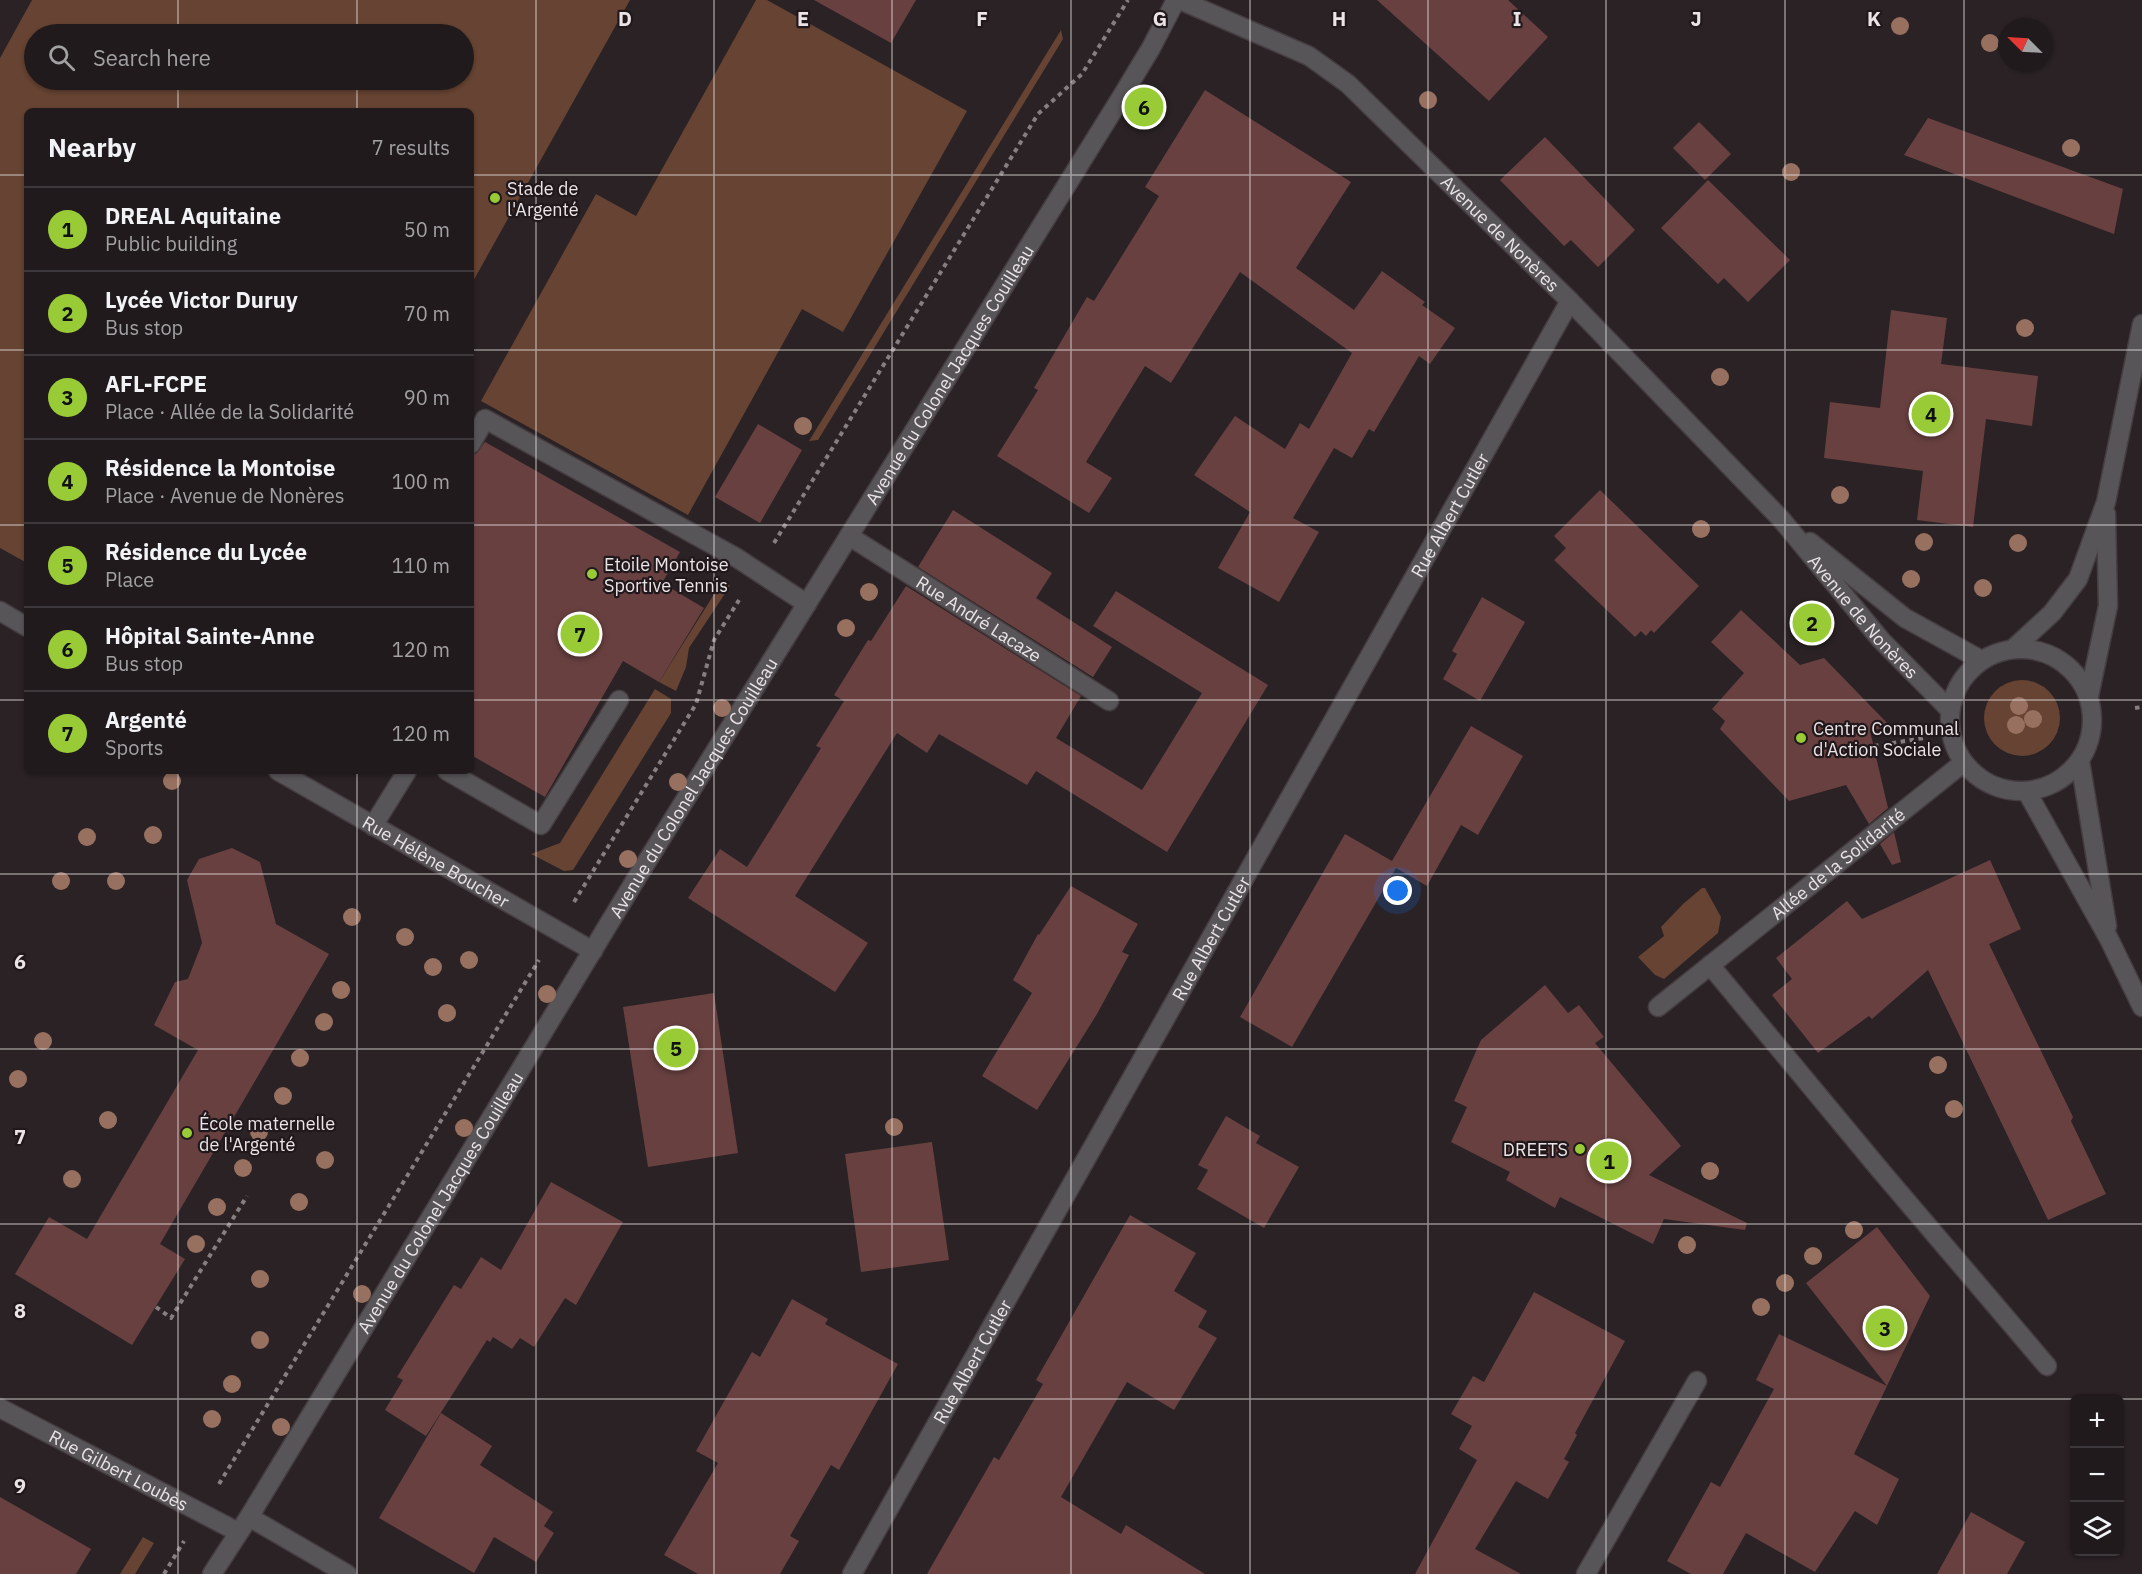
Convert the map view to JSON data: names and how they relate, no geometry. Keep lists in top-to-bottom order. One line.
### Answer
{"streets":{"street":["Avenue de Nonères","Avenue du Colonel Jacques Couilleau","Rue Albert Cutler","Rue André Lacaze","Rue Hélène Boucher","Allée de la Solidarité","Rue Gilbert Loubès"]},"crossings":[["Avenue de Nonères","Rue Albert Cutler"],["Avenue de Nonères","Allée de la Solidarité"],["Avenue du Colonel Jacques Couilleau","Rue André Lacaze"],["Avenue du Colonel Jacques Couilleau","Rue Hélène Boucher"],["Avenue du Colonel Jacques Couilleau","Rue Gilbert Loubès"]],"places":["Stade de l'Argenté","Etoile Montoise Sportive Tennis","Centre Communal d'Action Sociale","École maternelle de l'Argenté","DREETS"],"north":"top left","page":{"search":"Search here","pins":["6","4","2","7","5","1","3"],"heading":["Nearby","7 results"],"list":[{"mark":"1","name":"DREAL Aquitaine","note":"Public building","value":"50 m"},{"mark":"2","name":"Lycée Victor Duruy","note":"Bus stop","value":"70 m"},{"mark":"3","name":"AFL-FCPE","note":"Place · Allée de la Solidarité","value":"90 m"},{"mark":"4","name":"Résidence la Montoise","note":"Place · Avenue de Nonères","value":"100 m"},{"mark":"5","name":"Résidence du Lycée","note":"Place","value":"110 m"},{"mark":"6","name":"Hôpital Sainte-Anne","note":"Bus stop","value":"120 m"},{"mark":"7","name":"Argenté","note":"Sports","value":"120 m"}],"map_buttons":["+","−"]},"grid":{"columns":["D","E","F","G","H","I","J","K"],"rows":["6","7","8","9"]}}
